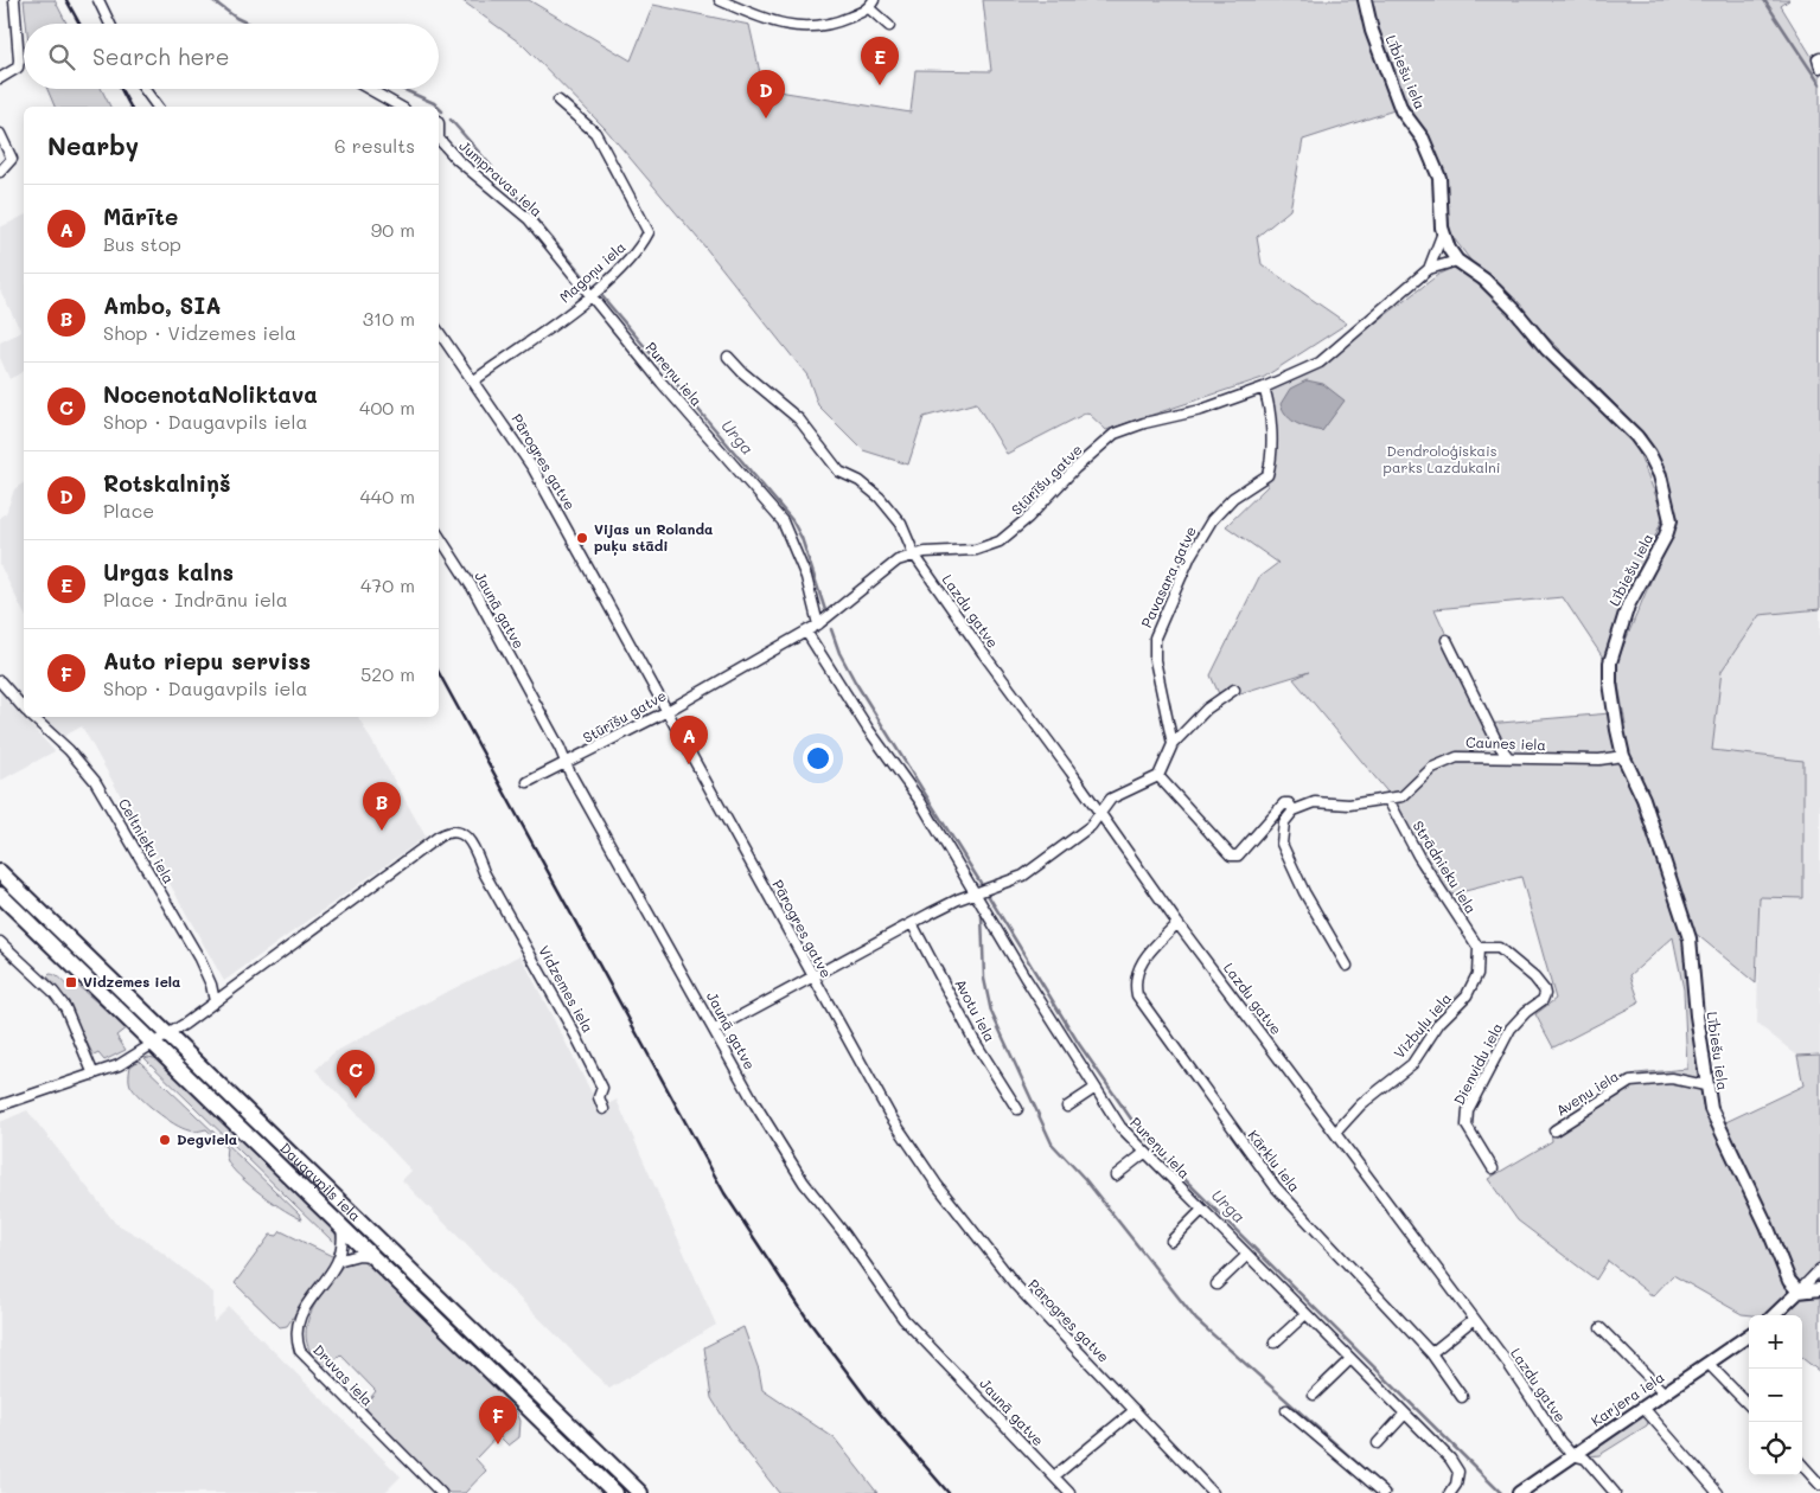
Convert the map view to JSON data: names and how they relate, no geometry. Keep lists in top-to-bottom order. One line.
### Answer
{"streets":{"highway":["Daugavpils iela"],"street":["Lībiešu iela","Jumpravas iela","Magoņu iela","Pureņu iela","Pārogres gatve","Stūrīšu gatve","Pavasara gatve","Jaunā gatve","Lazdu gatve","Caunes iela","Celtnieku iela","Strādnieku iela","Vidzemes iela","Avotu iela","Vizbuļu iela","Dienvidu iela","Aveņu iela","Kārklu iela","Druvas iela","Karjera iela"]},"crossings":[["Lībiešu iela","Stūrīšu gatve"],["Lībiešu iela","Caunes iela"],["Lībiešu iela","Aveņu iela"],["Jumpravas iela","Magoņu iela"],["Jumpravas iela","Pureņu iela"],["Magoņu iela","Pureņu iela"],["Magoņu iela","Pārogres gatve"],["Pureņu iela","Stūrīšu gatve"],["Pārogres gatve","Stūrīšu gatve"],["Stūrīšu gatve","Pavasara gatve"],["Stūrīšu gatve","Jaunā gatve"],["Stūrīšu gatve","Lazdu gatve"],["Lazdu gatve","Vizbuļu iela"],["Lazdu gatve","Kārklu iela"],["Lazdu gatve","Karjera iela"],["Caunes iela","Strādnieku iela"],["Celtnieku iela","Vidzemes iela"],["Strādnieku iela","Vizbuļu iela"],["Strādnieku iela","Dienvidu iela"],["Vidzemes iela","Daugavpils iela"],["Vizbuļu iela","Dienvidu iela"]],"water":["Urga"],"parks":["Dendroloģiskais parks Lazdukalni"],"places":{"other":["Vijas un Rolanda puķu stādi","Degviela"],"transit":["Vidzemes iela"]},"page":{"search":"Search here","pins":["E","D","A","B","C","F"],"heading":["Nearby","6 results"],"list":[{"mark":"A","name":"Mārīte","note":"Bus stop","value":"90 m"},{"mark":"B","name":"Ambo, SIA","note":"Shop · Vidzemes iela","value":"310 m"},{"mark":"C","name":"NocenotaNoliktava","note":"Shop · Daugavpils iela","value":"400 m"},{"mark":"D","name":"Rotskalniņš","note":"Place","value":"440 m"},{"mark":"E","name":"Urgas kalns","note":"Place · Indrānu iela","value":"470 m"},{"mark":"F","name":"Auto riepu serviss","note":"Shop · Daugavpils iela","value":"520 m"}],"map_buttons":["+","−"]}}
